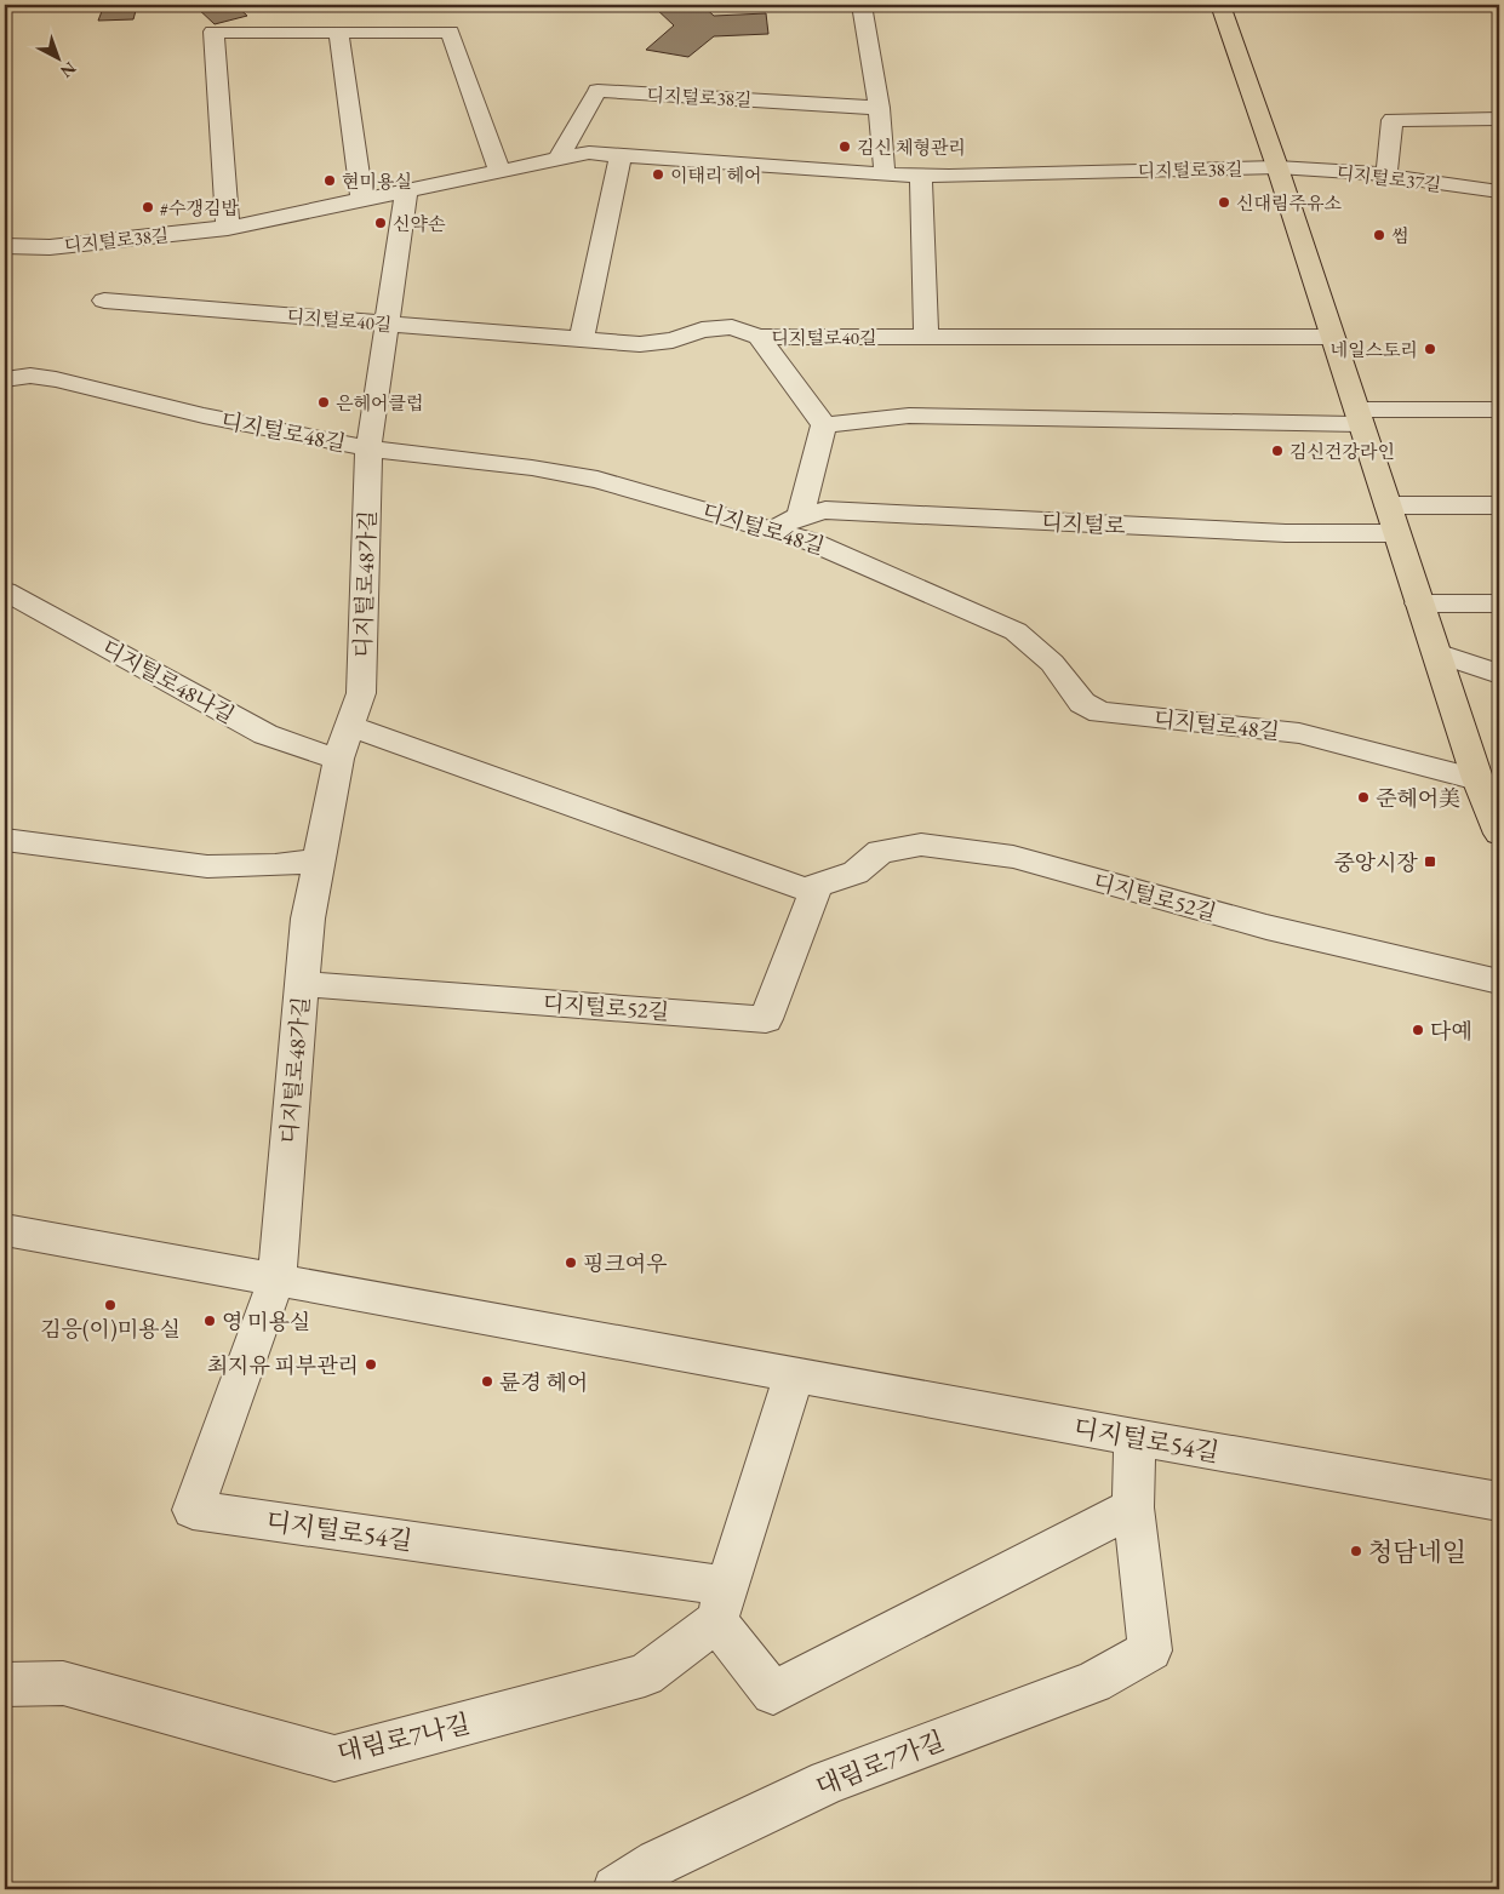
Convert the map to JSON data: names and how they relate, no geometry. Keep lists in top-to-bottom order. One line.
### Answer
{"streets":{"street":["디지털로38길","디지털로37길","디지털로40길","디지털로48길","디지털로","디지털로48가길","디지털로48나길","디지털로52길","디지털로54길","대림로7나길","대림로7가길"]},"crossings":[["디지털로38길","디지털로37길"],["디지털로48길","디지털로"],["디지털로48길","디지털로48가길"],["디지털로48가길","디지털로48나길"],["디지털로48가길","디지털로52길"],["디지털로48가길","디지털로54길"],["디지털로54길","대림로7나길"]],"places":{"other":["김신 체형관리","이태리 헤어","현미용실","신대림주유소","#수갱김밥","신약손","썸","네일스토리","은헤어클럽","김신건강라인","준헤어美","다예","핑크여우","김응(이)미용실","영 미용실","최지유 피부관리","륜경 헤어","청담네일"],"transit":["중앙시장"]},"north":"bottom right"}
